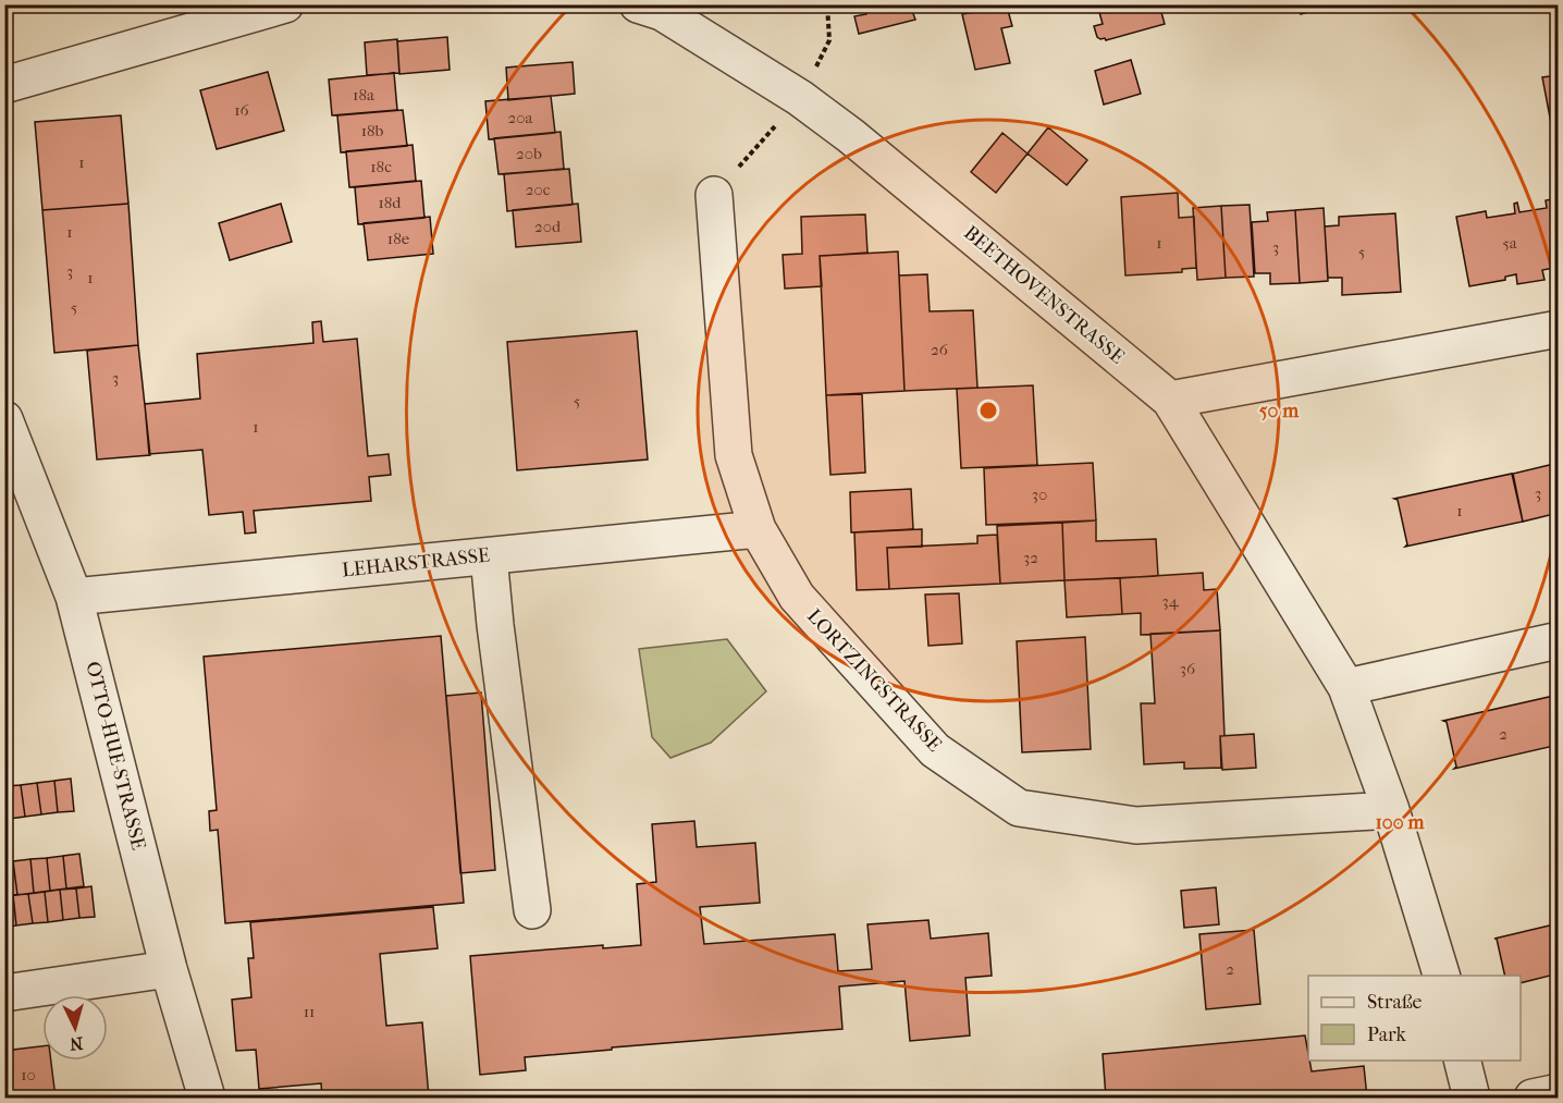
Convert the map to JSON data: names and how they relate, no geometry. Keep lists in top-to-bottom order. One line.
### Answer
{"streets":{"street":["BEETHOVENSTRASSE","LEHARSTRASSE","LORTZINGSTRASSE","OTTO-HUE-STRASSE"]},"crossings":[["BEETHOVENSTRASSE","LORTZINGSTRASSE"],["LEHARSTRASSE","LORTZINGSTRASSE"],["LEHARSTRASSE","OTTO-HUE-STRASSE"]],"house_numbers":["18a","16","20a","18b","20b","1","18c","20c","18d","20d","1","18e","1","5a","3","5","3","1","5","26","3","5","1","3","30","1","32","34","36","2","2","11","10"],"legend":["Straße","Park"],"north":"bottom","rings":["50 m","100 m"]}
